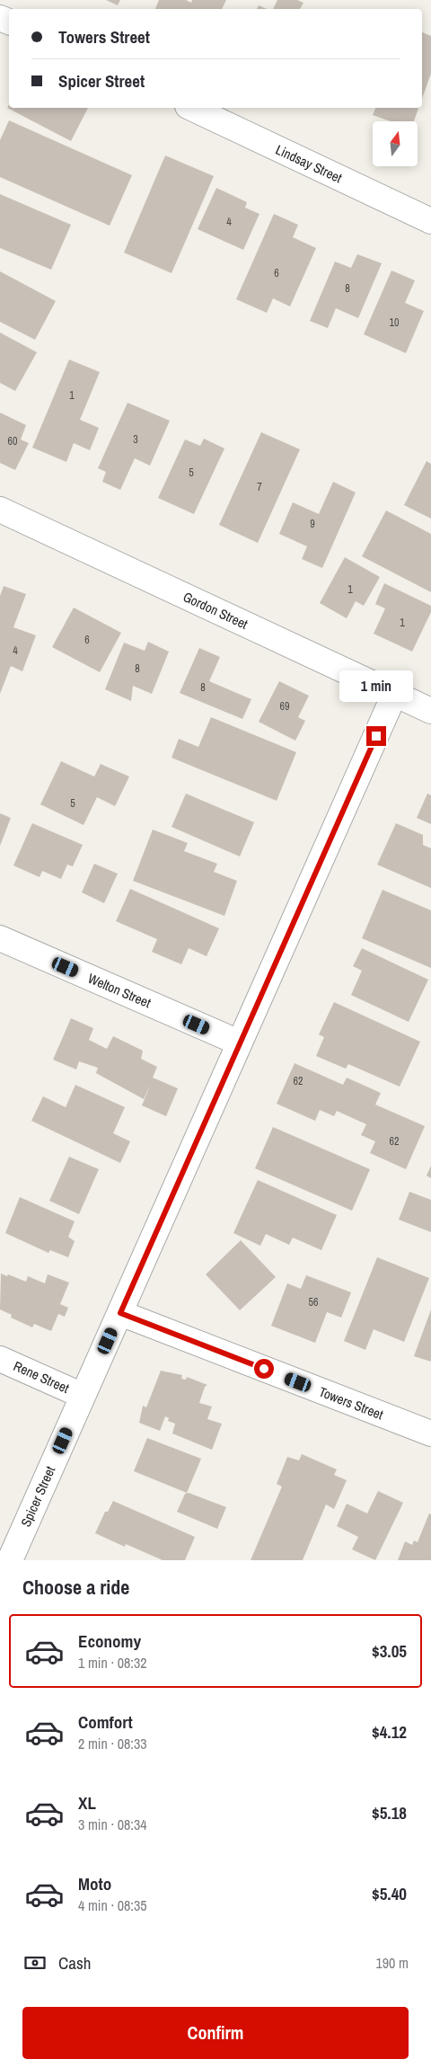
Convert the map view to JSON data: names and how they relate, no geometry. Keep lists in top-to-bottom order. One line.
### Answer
{"streets":{"street":["Lindsay Street","Gordon Street","Welton Street","Rene Street","Towers Street","Spicer Street"]},"crossings":[["Gordon Street","Spicer Street"],["Welton Street","Spicer Street"],["Rene Street","Spicer Street"],["Towers Street","Spicer Street"]],"house_numbers":["4","6","8","10","1","3","60","5","7","9","1","1","6","4","8","8","69","5","62","62","56"],"north":"top","page":{"banner":["Towers Street","Spicer Street"],"bubble":"1 min","heading":"Choose a ride","list":[{"name":"Economy","note":"1 min · 08:32","value":"$3.05"},{"name":"Comfort","note":"2 min · 08:33","value":"$4.12"},{"name":"XL","note":"3 min · 08:34","value":"$5.18"},{"name":"Moto","note":"4 min · 08:35","value":"$5.40"}],"pay":["Cash","190 m"],"buttons":"Confirm"}}
